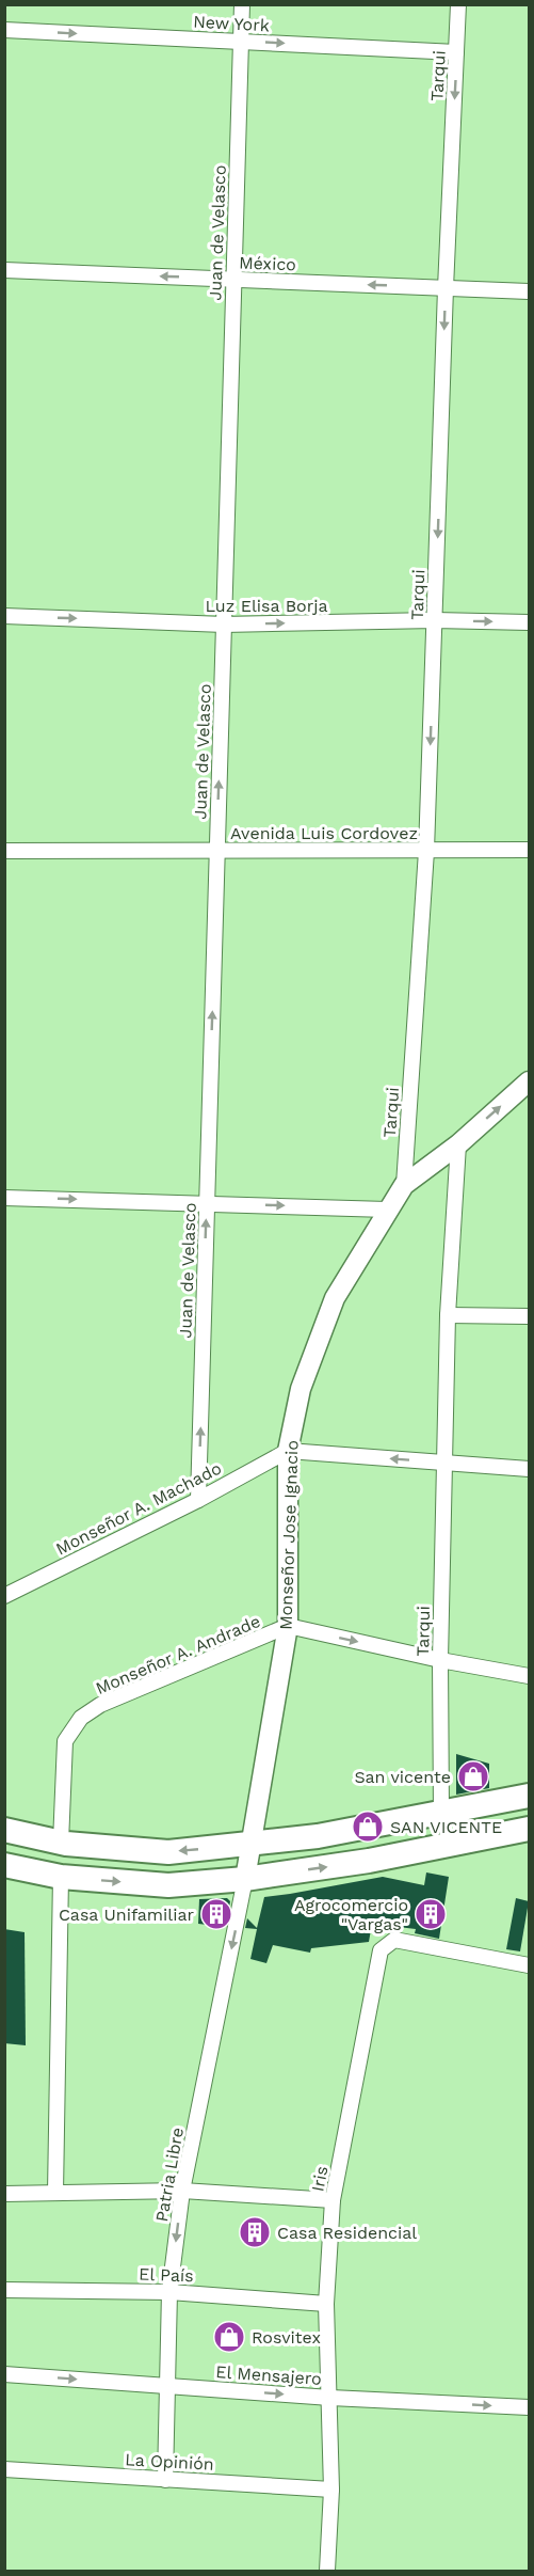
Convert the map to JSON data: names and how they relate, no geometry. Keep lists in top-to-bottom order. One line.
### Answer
{"streets":{"street":["New York","Tarqui","Juan de Velasco","México","Luz Elisa Borja","Avenida Luis Cordovez","Monseñor A. Machado","Monseñor Jose Ignacio","Monseñor A. Andrade","Patria Libre","Iris","El País","El Mensajero","La Opinión"]},"crossings":[["New York","Tarqui"],["New York","Juan de Velasco"],["Tarqui","México"],["Tarqui","Luz Elisa Borja"],["Tarqui","Avenida Luis Cordovez"],["Tarqui","Monseñor Jose Ignacio"],["Tarqui","Monseñor A. Andrade"],["Juan de Velasco","México"],["Juan de Velasco","Luz Elisa Borja"],["Juan de Velasco","Avenida Luis Cordovez"],["Juan de Velasco","Monseñor A. Machado"],["Monseñor A. Machado","Monseñor Jose Ignacio"],["Monseñor Jose Ignacio","Monseñor A. Andrade"],["Monseñor Jose Ignacio","Patria Libre"],["Patria Libre","El País"],["Patria Libre","El Mensajero"],["Patria Libre","La Opinión"],["Iris","El País"],["Iris","El Mensajero"],["Iris","La Opinión"]],"one_way":["New York","Tarqui","Juan de Velasco","México","Luz Elisa Borja","Patria Libre","El Mensajero"],"places":{"shop":["San vicente","SAN VICENTE","Rosvitex"],"building":["Casa Unifamiliar","Agrocomercio \"Vargas\"","Casa Residencial"]}}
